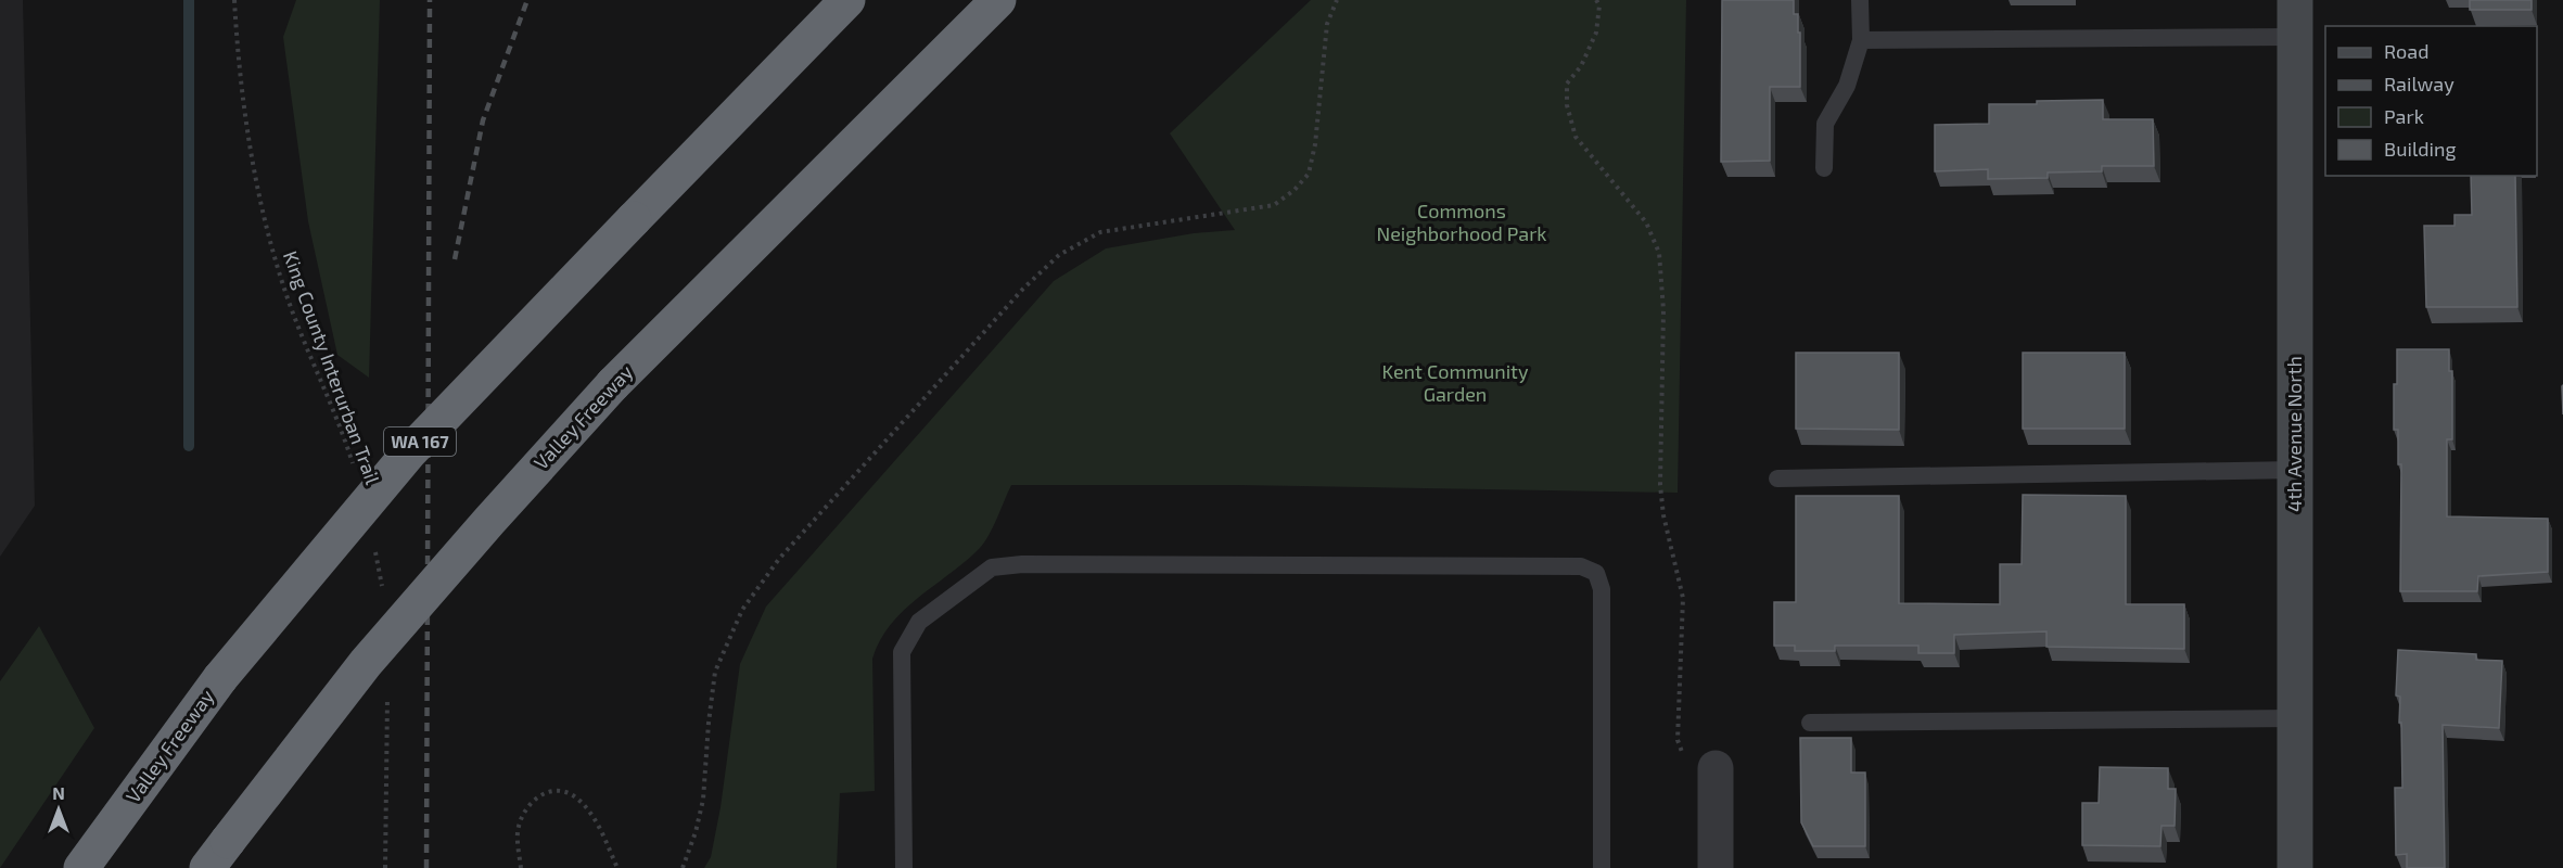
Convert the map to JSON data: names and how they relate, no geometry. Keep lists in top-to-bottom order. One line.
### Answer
{"streets":{"highway":["Valley Freeway","WA 167"],"street":["4th Avenue North"],"path":["King County Interurban Trail"]},"parks":["Commons Neighborhood Park","Kent Community Garden"],"legend":["Road","Railway","Park","Building"],"north":"top"}
